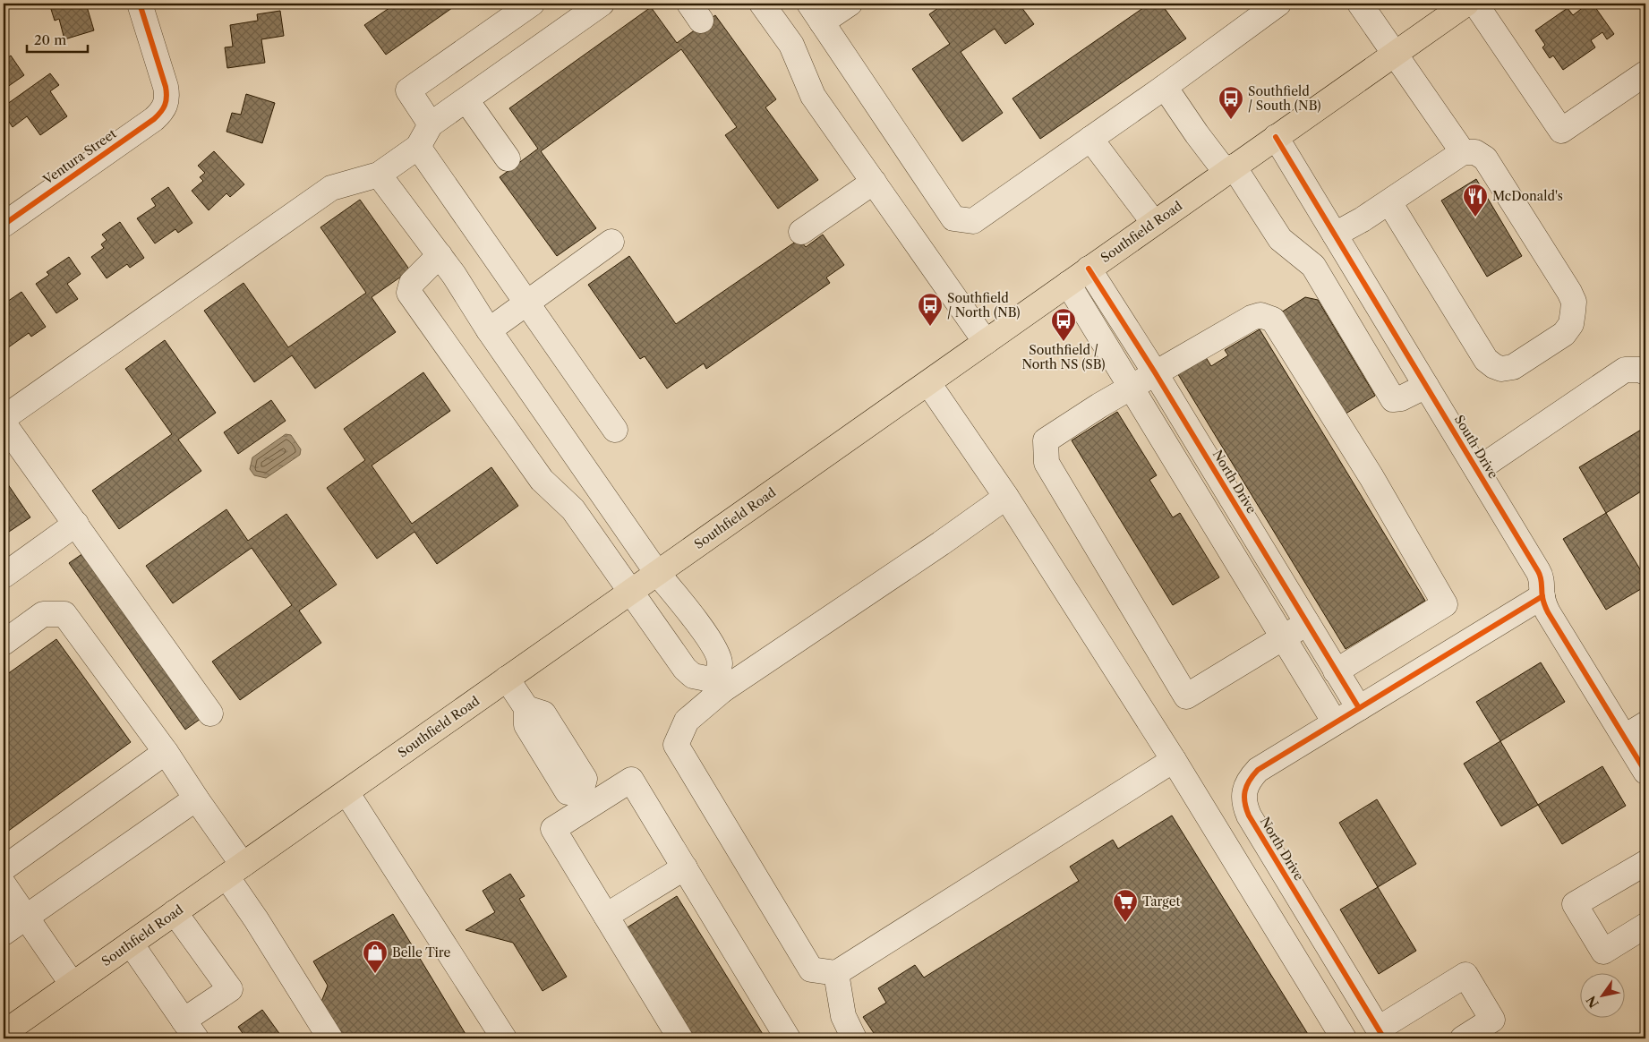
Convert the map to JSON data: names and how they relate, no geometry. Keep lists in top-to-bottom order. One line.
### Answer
{"streets":{"main road":["Southfield Road"],"street":["Ventura Street","South Drive","North Drive"]},"crossings":[["Southfield Road","South Drive"],["Southfield Road","North Drive"],["South Drive","North Drive"]],"places":{"bus stop":["Southfield / South (NB)","Southfield / North (NB)","Southfield / North NS (SB)"],"restaurant":["McDonald's"],"supermarket":["Target"],"shop":["Belle Tire"]},"scale_bar":"20 m","north":"bottom left"}
